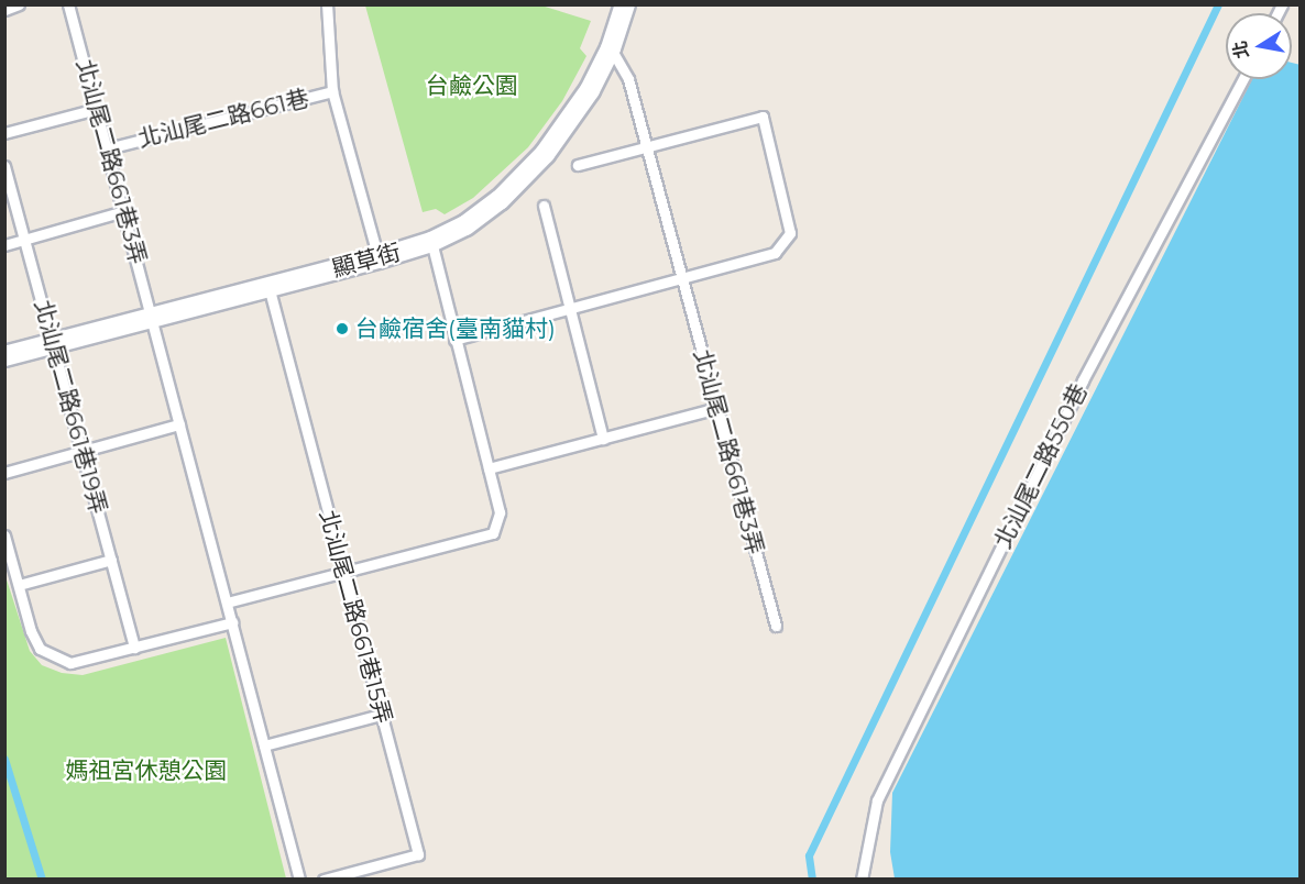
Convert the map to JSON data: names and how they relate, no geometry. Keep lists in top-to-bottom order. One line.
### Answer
{"streets":{"street":["顯草街"],"lane":["北汕尾二路661巷","北汕尾二路661巷3弄","北汕尾二路661巷19弄","北汕尾二路550巷","北汕尾二路661巷15弄"]},"crossings":[["北汕尾二路661巷","北汕尾二路661巷3弄"],["北汕尾二路661巷3弄","顯草街"],["顯草街","北汕尾二路661巷19弄"],["顯草街","北汕尾二路661巷15弄"]],"parks":["台鹼公園","媽祖宮休憩公園"],"places":["台鹼宿舍(臺南貓村)"],"north":"left"}
